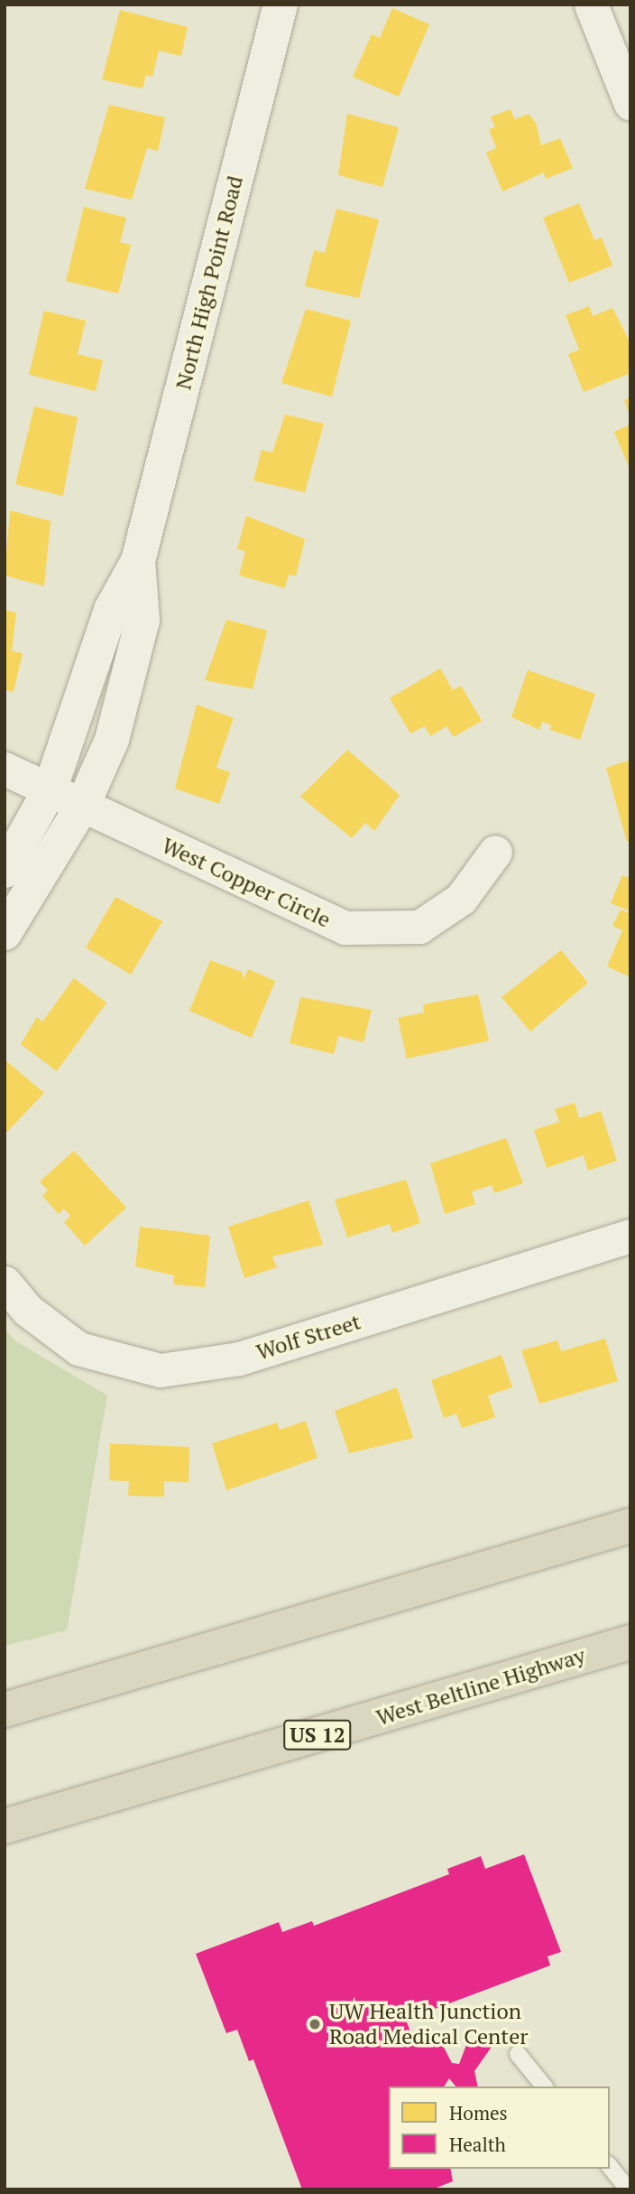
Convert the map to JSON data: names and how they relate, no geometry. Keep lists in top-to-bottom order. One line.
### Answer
{"streets":{"highway":["West Beltline Highway","US 12"],"street":["North High Point Road","West Copper Circle","Wolf Street"]},"crossings":[["North High Point Road","West Copper Circle"]],"places":["UW Health Junction Road Medical Center"],"legend":["Homes","Health"]}
